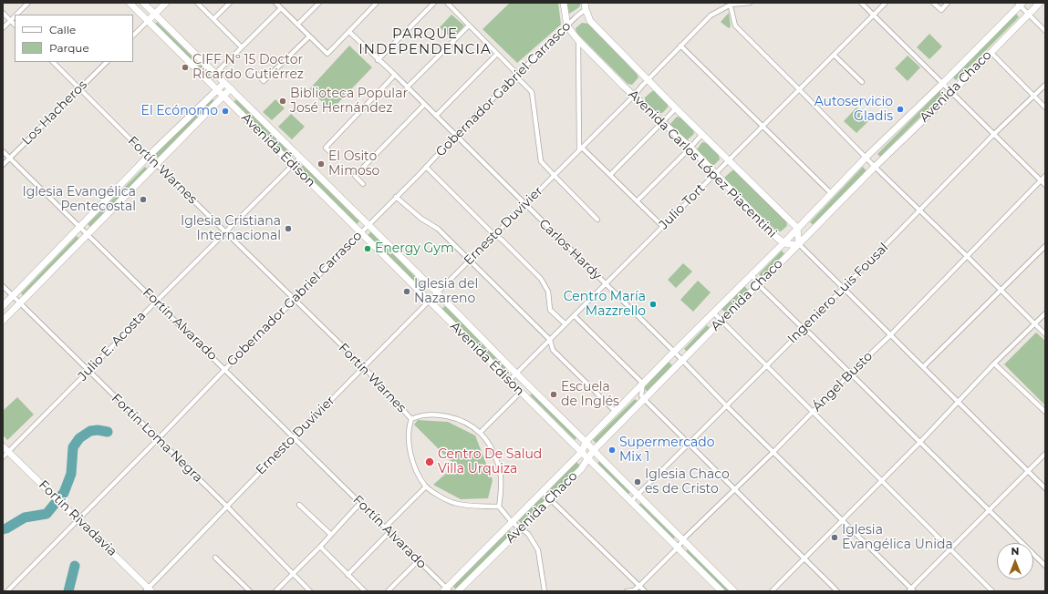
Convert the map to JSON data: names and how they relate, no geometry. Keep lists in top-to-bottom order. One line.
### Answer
{"streets":{"main road":["Avenida Chaco","Avenida Édison","Avenida Carlos López Piacentini","Fortín Rivadavia"],"street":["Gobernador Gabriel Carrasco","Los Hacheros","Fortín Warnes","Julio Tort","Ernesto Duvivier","Carlos Hardy","Ingeniero Luis Fousal","Fortín Alvarado","Julio E. Acosta","Ángel Busto","Fortín Loma Negra"]},"crossings":[["Avenida Chaco","Avenida Édison"],["Avenida Chaco","Avenida Carlos López Piacentini"],["Avenida Chaco","Carlos Hardy"],["Avenida Chaco","Fortín Alvarado"],["Gobernador Gabriel Carrasco","Avenida Édison"],["Gobernador Gabriel Carrasco","Avenida Carlos López Piacentini"],["Gobernador Gabriel Carrasco","Fortín Warnes"],["Gobernador Gabriel Carrasco","Carlos Hardy"],["Gobernador Gabriel Carrasco","Fortín Alvarado"],["Gobernador Gabriel Carrasco","Fortín Loma Negra"],["Gobernador Gabriel Carrasco","Fortín Rivadavia"],["Los Hacheros","Fortín Warnes"],["Los Hacheros","Fortín Alvarado"],["Avenida Édison","Julio Tort"],["Avenida Édison","Ernesto Duvivier"],["Avenida Édison","Ingeniero Luis Fousal"],["Avenida Édison","Julio E. Acosta"],["Avenida Édison","Ángel Busto"],["Avenida Carlos López Piacentini","Julio Tort"],["Avenida Carlos López Piacentini","Ernesto Duvivier"],["Fortín Warnes","Ernesto Duvivier"],["Fortín Warnes","Julio E. Acosta"],["Julio Tort","Carlos Hardy"],["Ernesto Duvivier","Carlos Hardy"],["Ernesto Duvivier","Fortín Alvarado"],["Ernesto Duvivier","Fortín Loma Negra"],["Ernesto Duvivier","Fortín Rivadavia"],["Carlos Hardy","Ingeniero Luis Fousal"],["Carlos Hardy","Ángel Busto"],["Fortín Alvarado","Julio E. Acosta"],["Julio E. Acosta","Fortín Loma Negra"],["Julio E. Acosta","Fortín Rivadavia"]],"districts":["PARQUE INDEPENDENCIA"],"places":["CIFF Nº 15 Doctor Ricardo Gutiérrez","Biblioteca Popular José Hernández","Autoservicio Gladis","El Ecónomo","El Osito Mimoso","Iglesia Evangélica Pentecostal","Iglesia Cristiana Internacional","Energy Gym","Iglesia del Nazareno","Centro María Mazzrello","Escuela de Inglés","Supermercado Mix 1","Centro De Salud Villa Urquiza","Iglesia Chaco es de Cristo","Iglesia Evangélica Unida"],"legend":["Calle","Parque"],"north":"top"}
